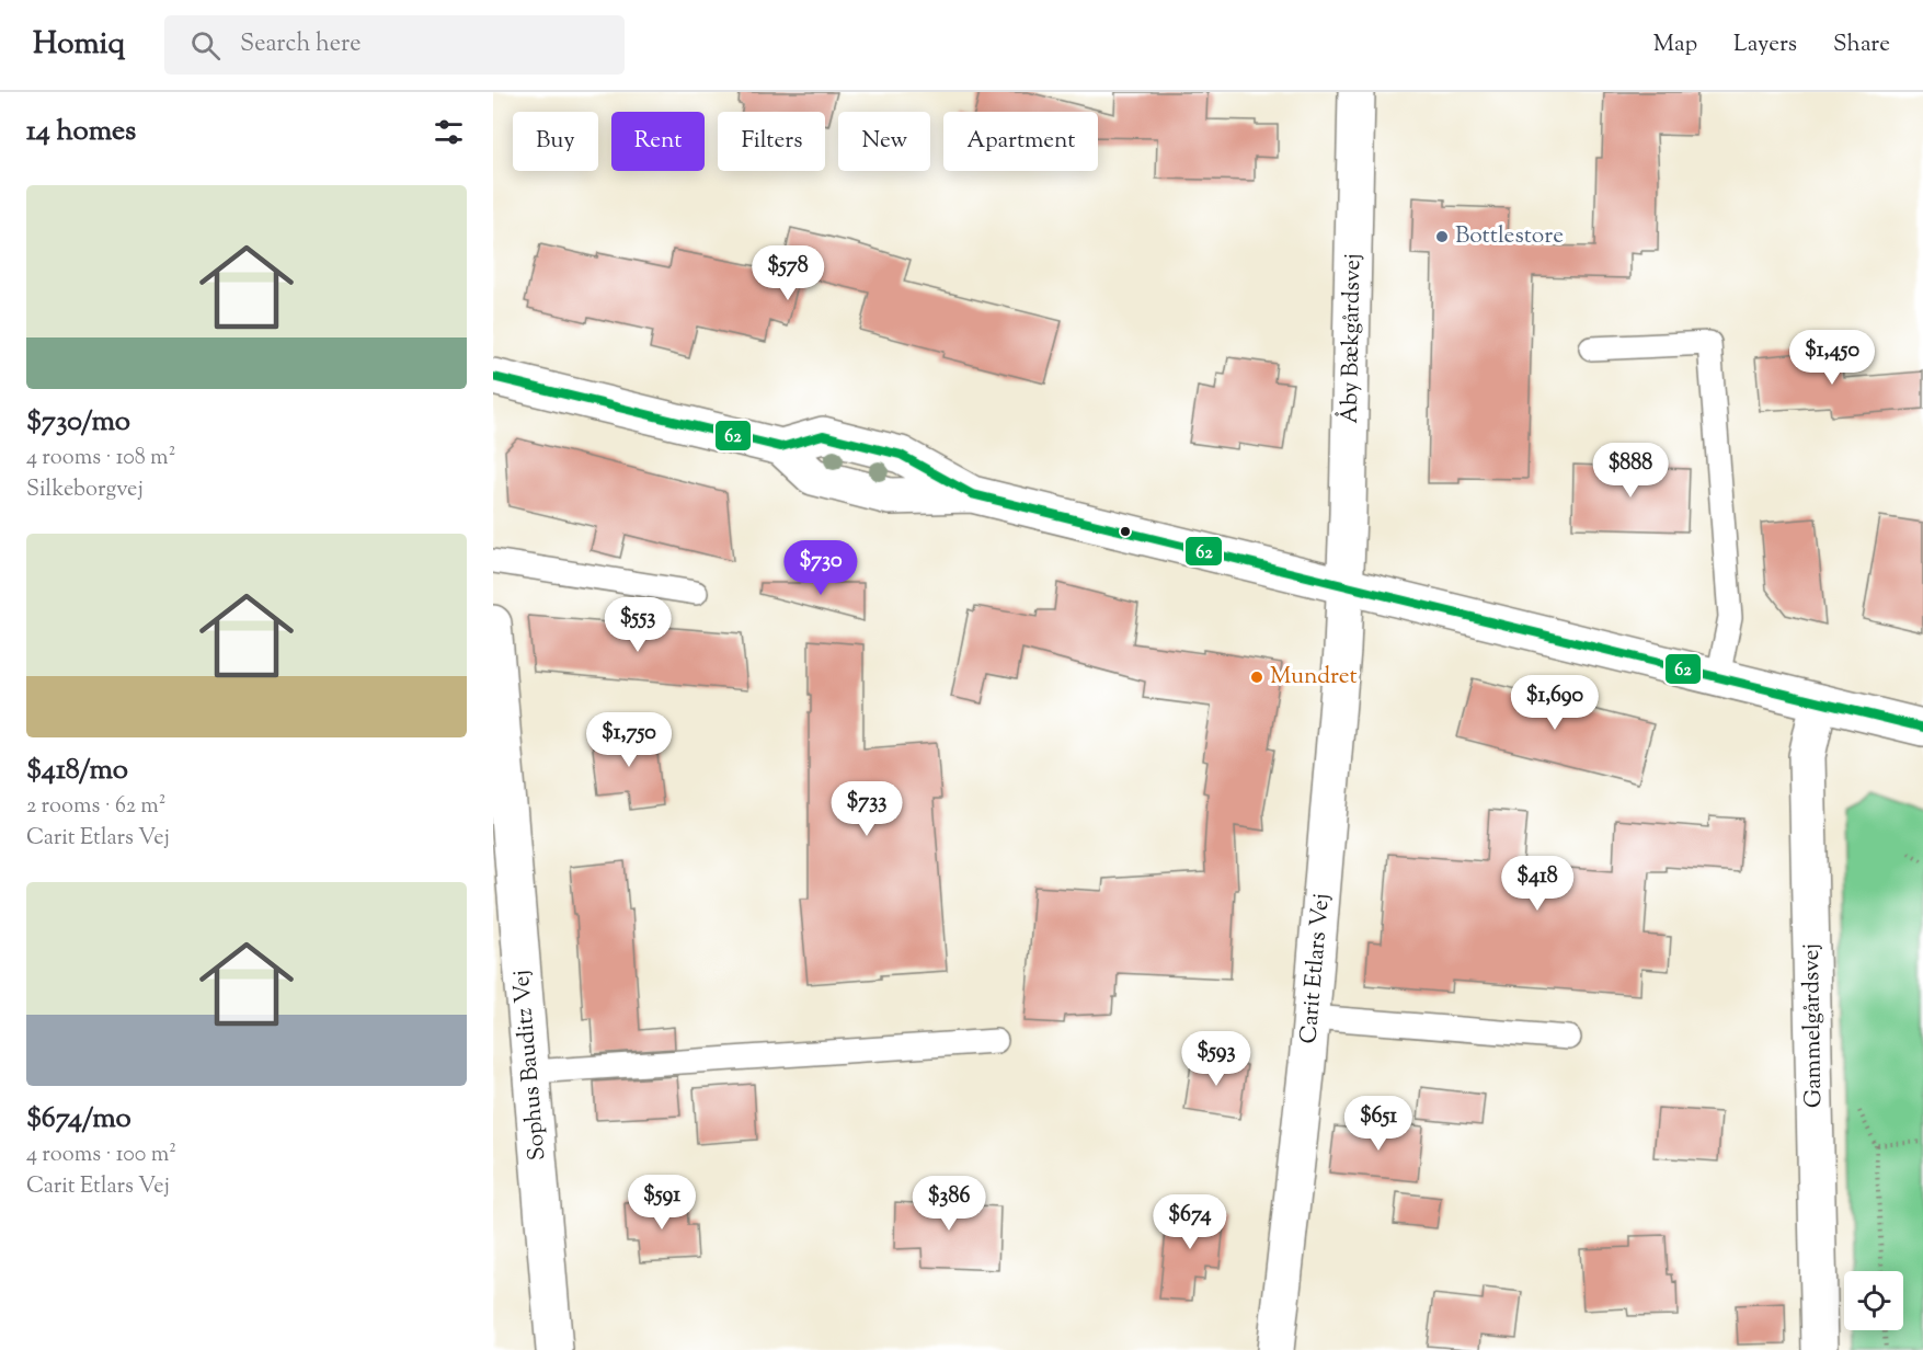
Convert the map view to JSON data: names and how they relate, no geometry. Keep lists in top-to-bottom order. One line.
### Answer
{"streets":{"street":["Åby Bækgårdsvej","Carit Etlars Vej","Gammelgårdsvej","Sophus Bauditz Vej"]},"crossings":[["Åby Bækgårdsvej","Carit Etlars Vej"]],"places":["Bottlestore","Mundret"],"lines":["transit line 62"],"page":{"header":"Homiq","search":"Search here","nav":["Map","Layers","Share"],"heading":"14 homes","chip":["Buy","Rent","Filters","New","Apartment"],"list":[{"name":"$730/mo","note":"4 rooms · 108 m² · Silkeborgvej"},{"name":"$418/mo","note":"2 rooms · 62 m² · Carit Etlars Vej"},{"name":"$674/mo","note":"4 rooms · 100 m² · Carit Etlars Vej"}],"price":["$578","$1,450","$888","$730","$553","$1,690","$1,750","$733","$418","$593","$651","$591","$386","$674"]}}
